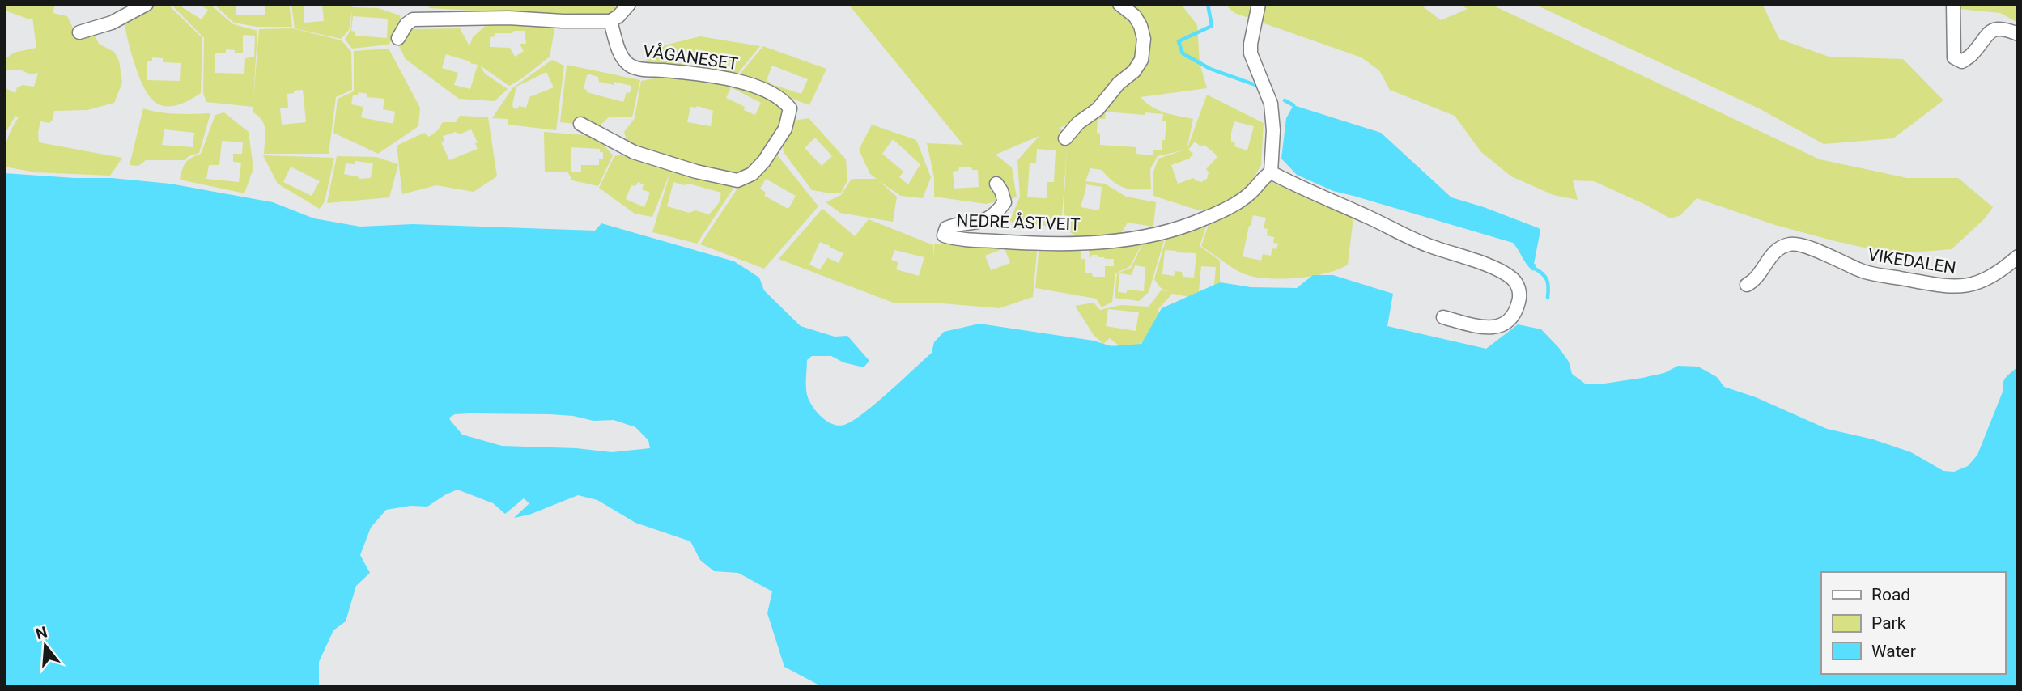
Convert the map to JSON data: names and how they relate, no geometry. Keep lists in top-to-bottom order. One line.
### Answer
{"streets":{"street":["VÅGANESET","NEDRE ÅSTVEIT","VIKEDALEN"]},"legend":["Road","Park","Water"],"north":"top"}
